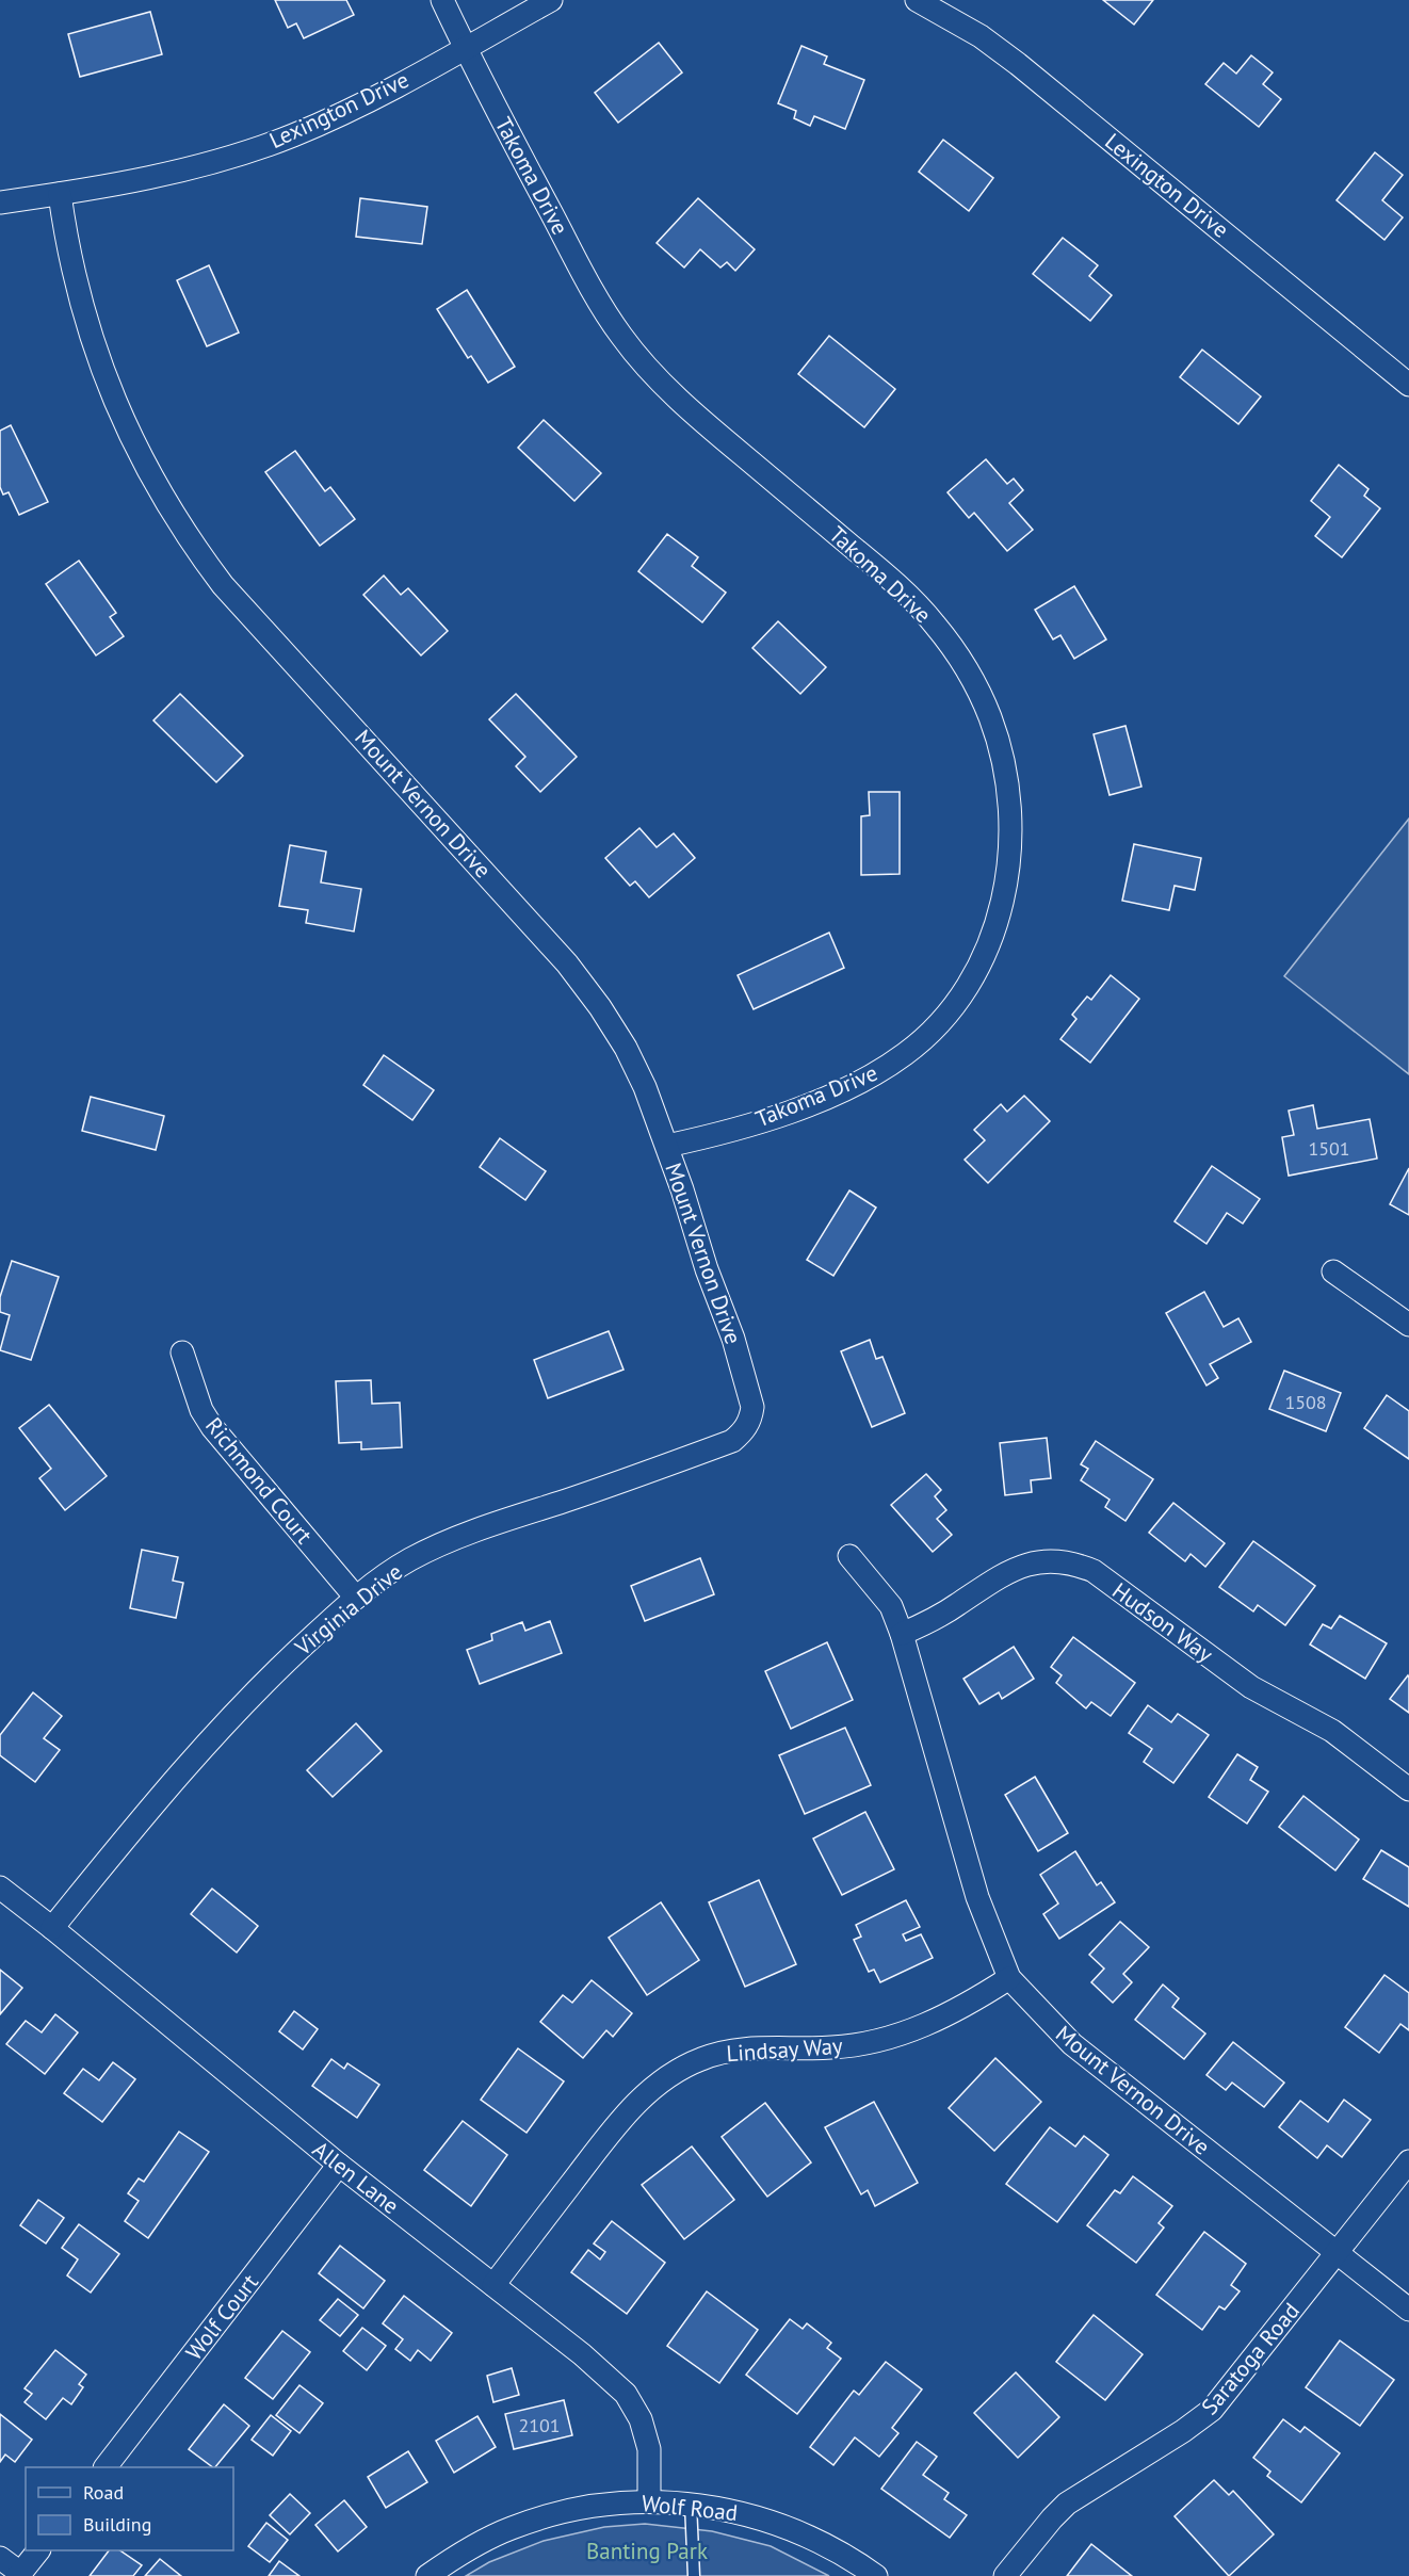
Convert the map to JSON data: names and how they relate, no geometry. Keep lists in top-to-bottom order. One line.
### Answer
{"streets":{"street":["Lexington Drive","Takoma Drive","Mount Vernon Drive","Richmond Court","Virginia Drive","Hudson Way","Lindsay Way","Allen Lane","Wolf Court","Saratoga Road","Wolf Road"]},"crossings":[["Lexington Drive","Takoma Drive"],["Lexington Drive","Mount Vernon Drive"],["Takoma Drive","Mount Vernon Drive"],["Mount Vernon Drive","Virginia Drive"],["Mount Vernon Drive","Hudson Way"],["Mount Vernon Drive","Lindsay Way"],["Mount Vernon Drive","Saratoga Road"],["Richmond Court","Virginia Drive"],["Virginia Drive","Allen Lane"],["Lindsay Way","Allen Lane"],["Allen Lane","Wolf Court"],["Allen Lane","Wolf Road"]],"parks":["Banting Park"],"house_numbers":["1501","1508","2101"],"legend":["Road","Building"]}
